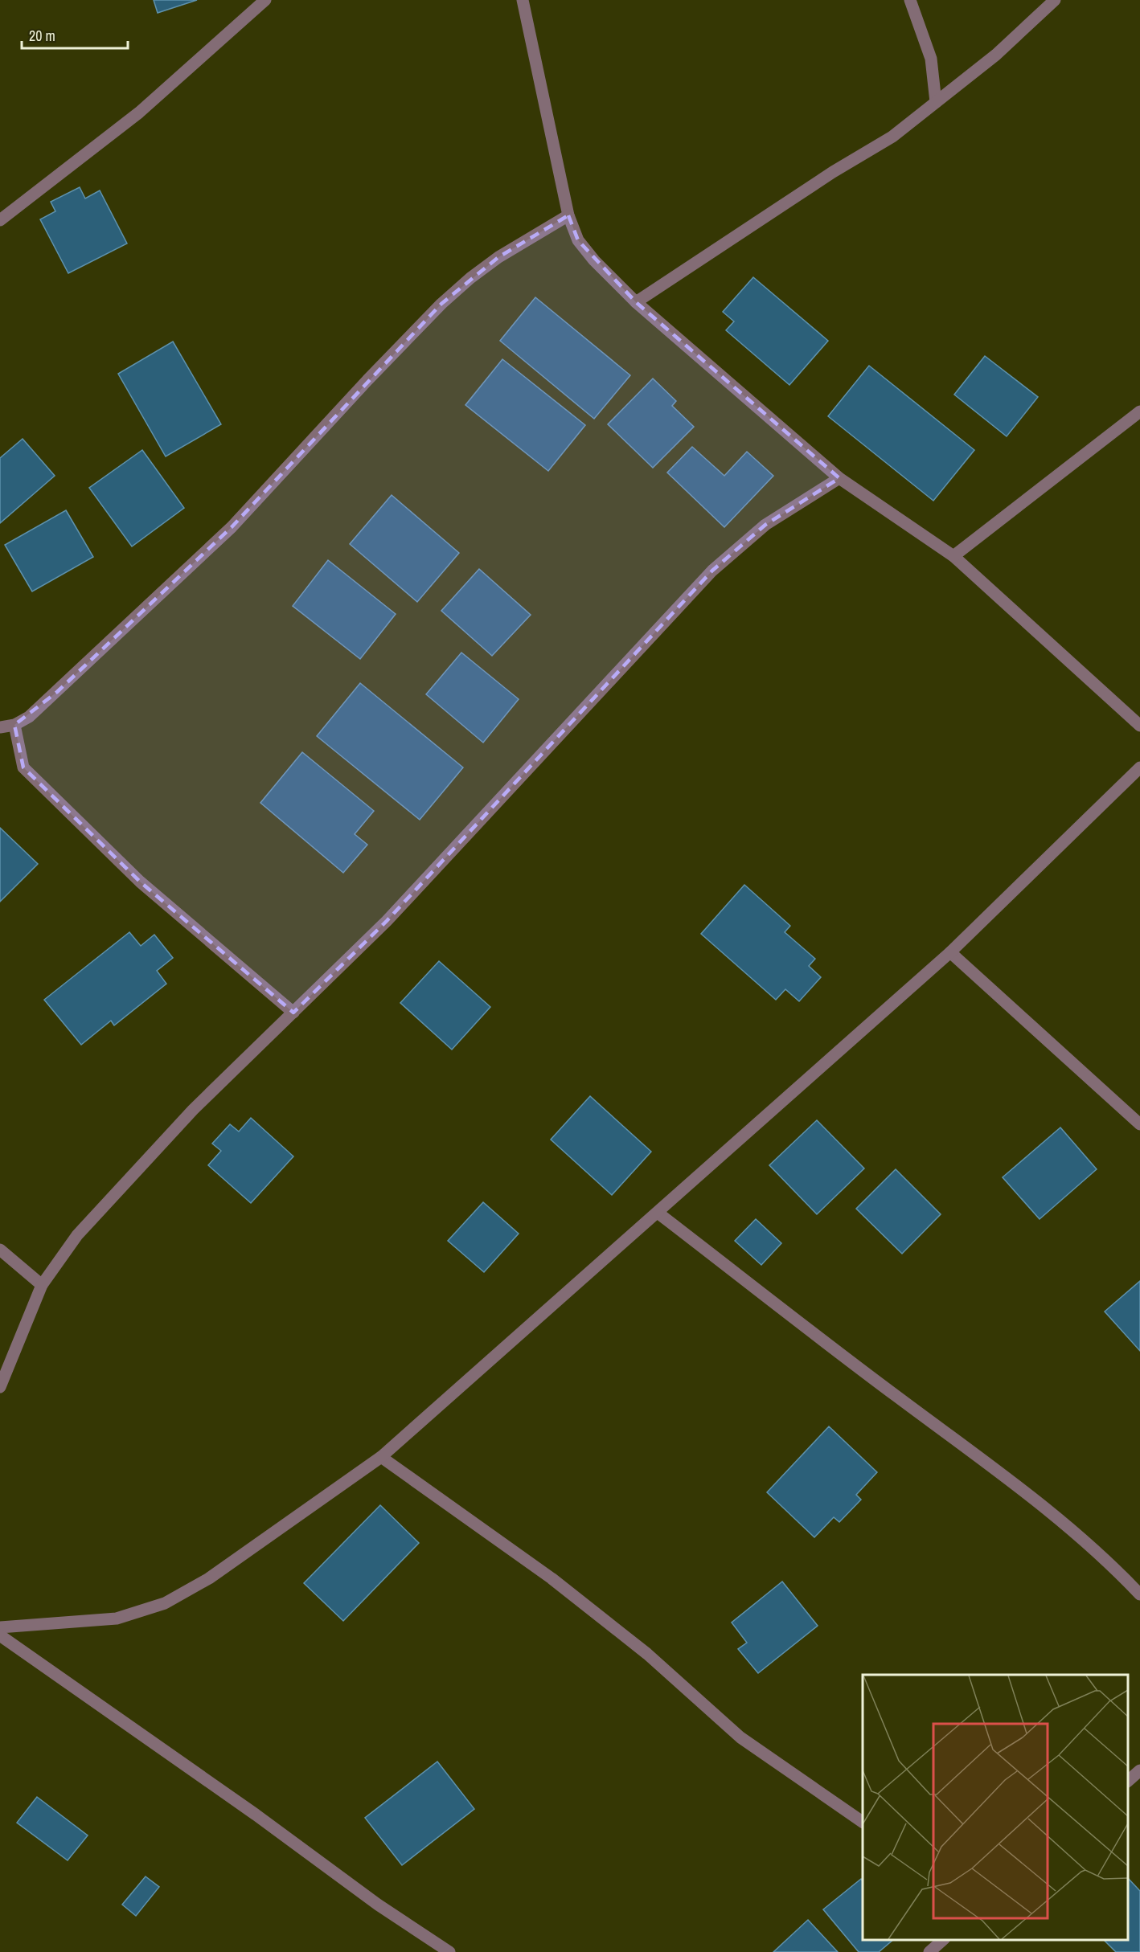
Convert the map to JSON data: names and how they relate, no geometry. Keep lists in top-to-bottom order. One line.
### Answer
{"scale_bar":"20 m"}
